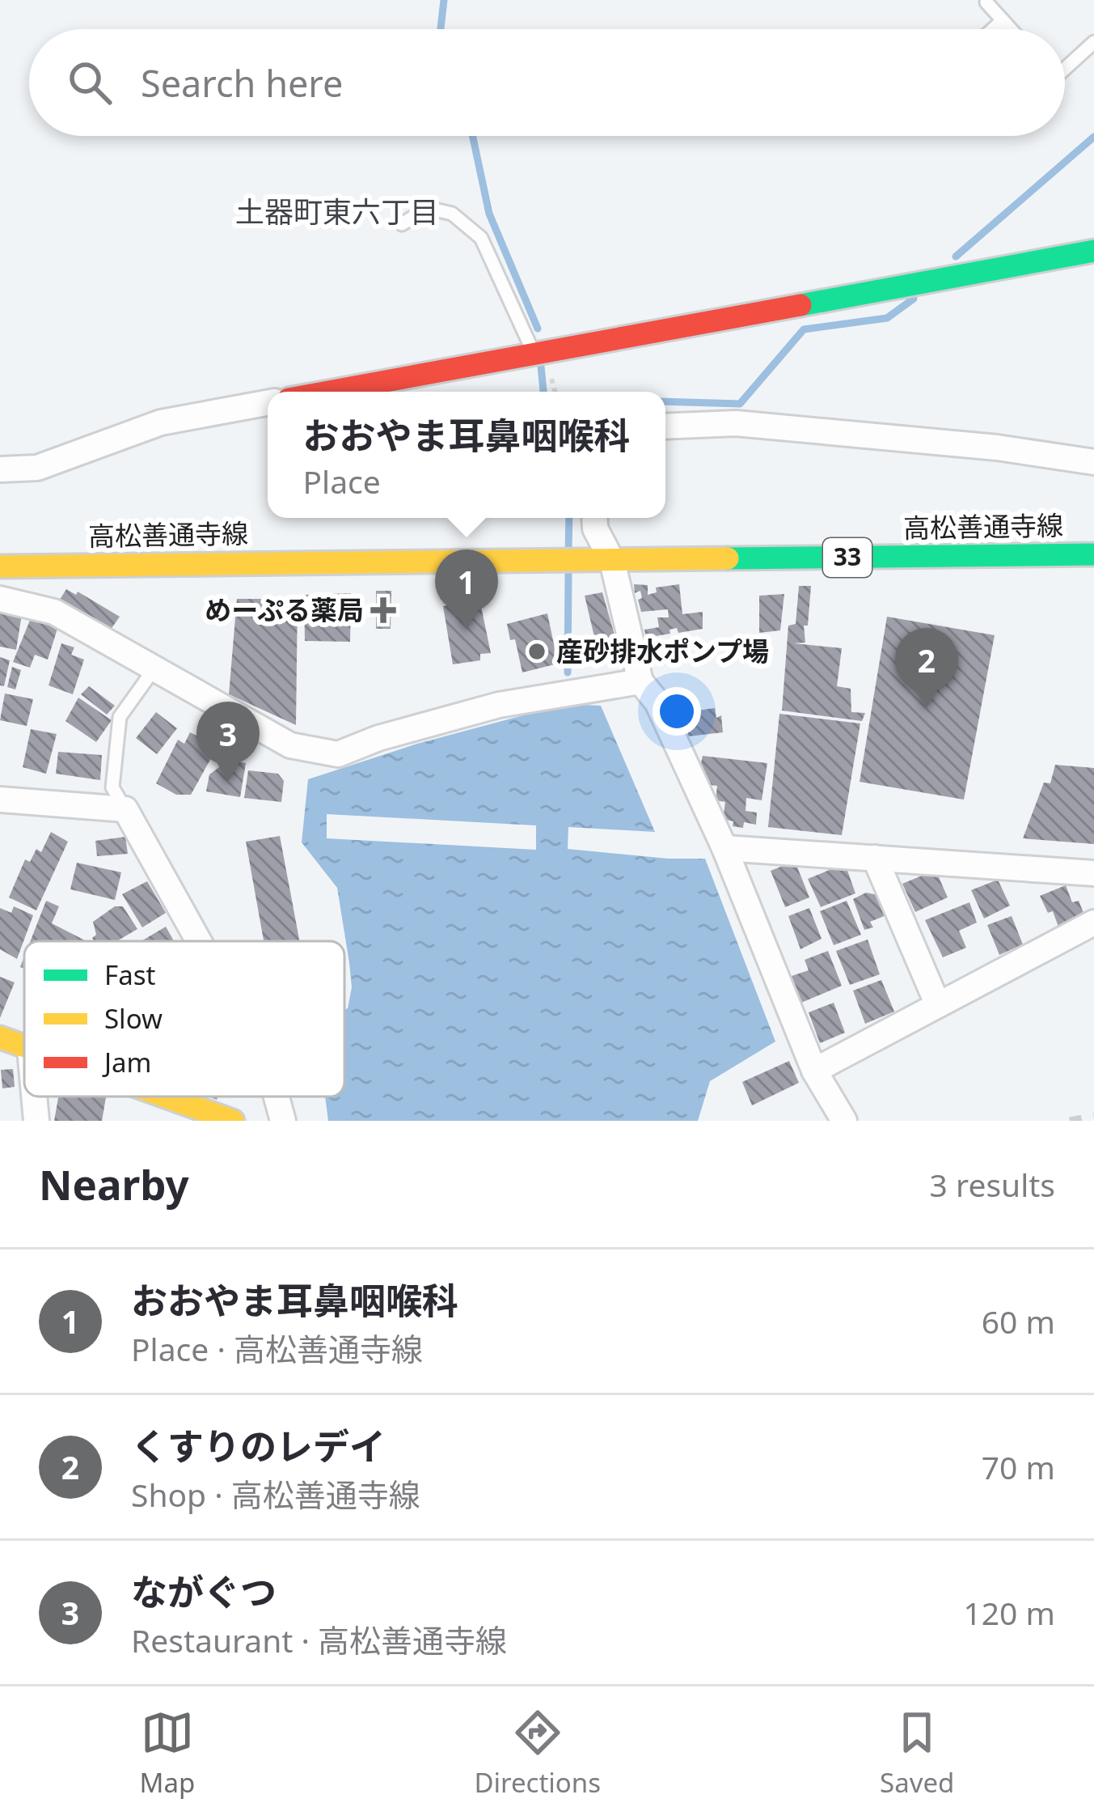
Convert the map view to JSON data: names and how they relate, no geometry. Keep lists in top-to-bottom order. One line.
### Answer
{"streets":{"main road":["高松善通寺線","33"]},"districts":["土器町東六丁目"],"places":{"health":["めーぷる薬局"],"other":["産砂排水ポンプ場"]},"legend":["Fast","Slow","Jam"],"page":{"search":"Search here","popup":["おおやま耳鼻咽喉科","Place"],"pins":["1","2","3"],"heading":["Nearby","3 results"],"list":[{"mark":"1","name":"おおやま耳鼻咽喉科","note":"Place · 高松善通寺線","value":"60 m"},{"mark":"2","name":"くすりのレデイ","note":"Shop · 高松善通寺線","value":"70 m"},{"mark":"3","name":"ながぐつ","note":"Restaurant · 高松善通寺線","value":"120 m"}],"nav":["Map","Directions","Saved"]}}
